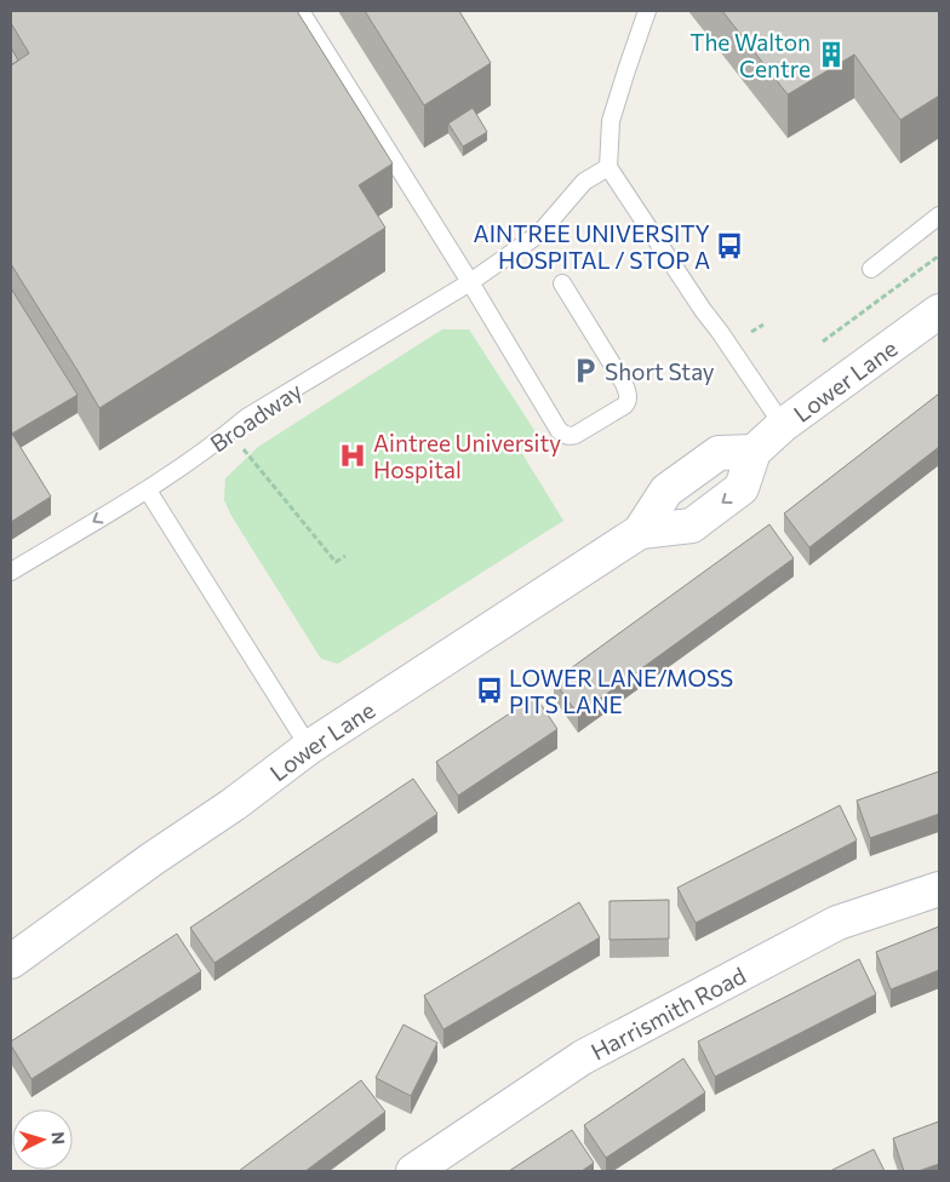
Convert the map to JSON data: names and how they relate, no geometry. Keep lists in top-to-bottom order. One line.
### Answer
{"streets":{"street":["Lower Lane","Harrismith Road"],"lane":["Broadway"]},"places":{"building":["The Walton Centre"],"bus stop":["AINTREE UNIVERSITY HOSPITAL / STOP A","LOWER LANE/MOSS PITS LANE"],"parking":["Short Stay"],"hospital":["Aintree University Hospital"]},"north":"right"}
